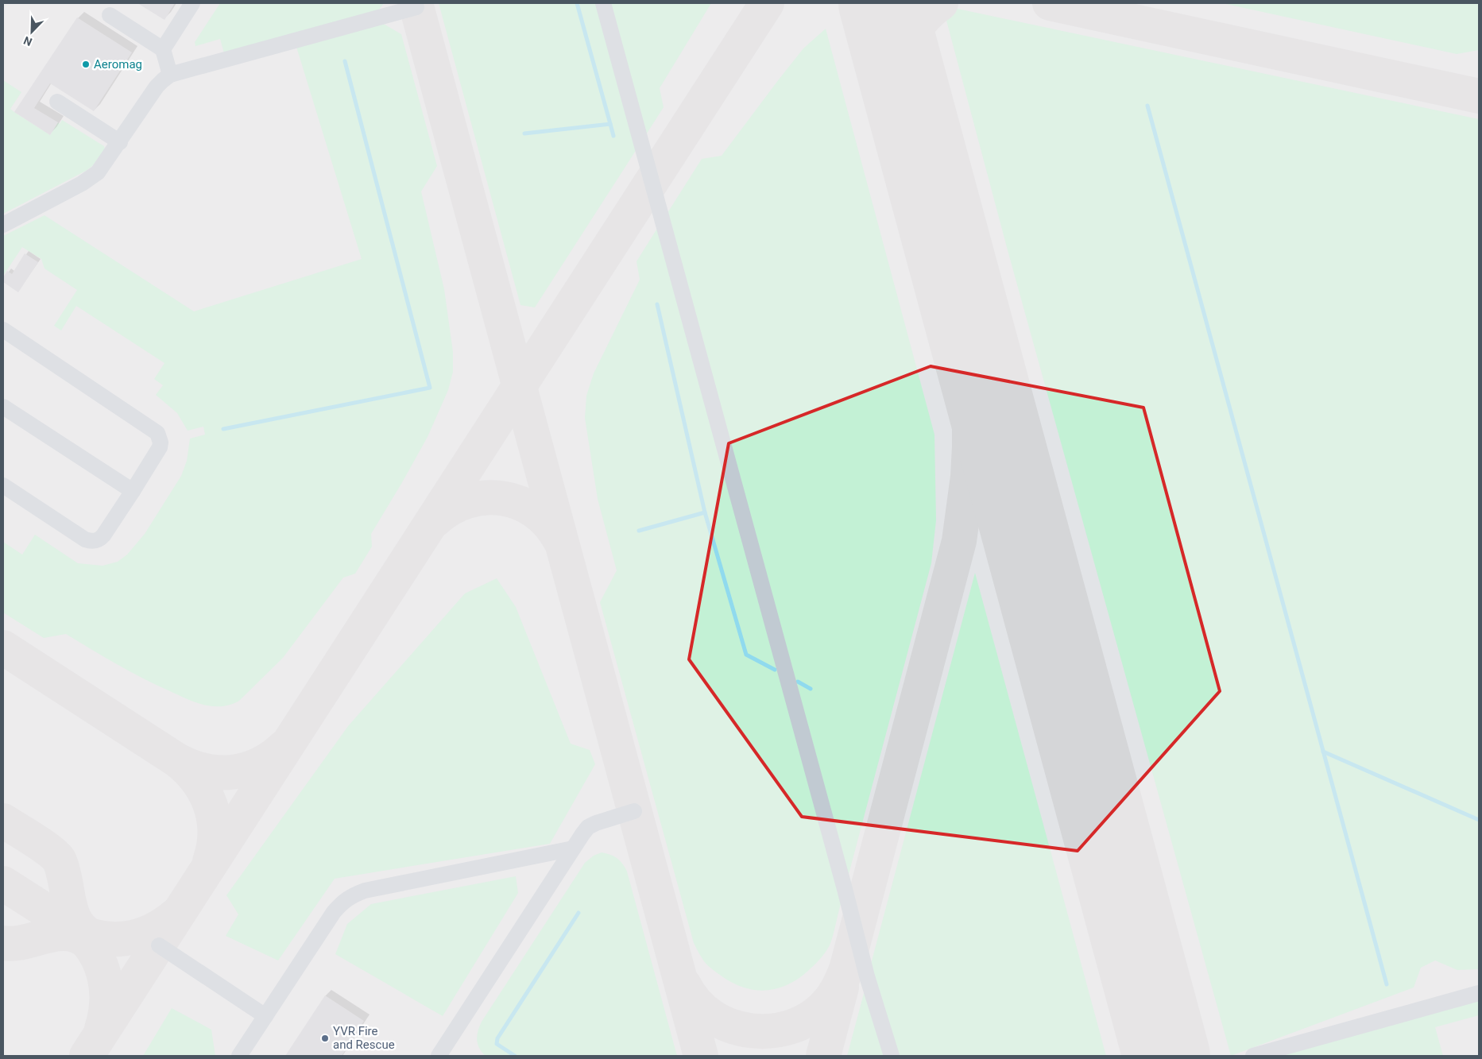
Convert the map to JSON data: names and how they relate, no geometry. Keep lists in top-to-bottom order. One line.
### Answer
{"places":["Aeromag","YVR Fire and Rescue"],"north":"bottom left"}
